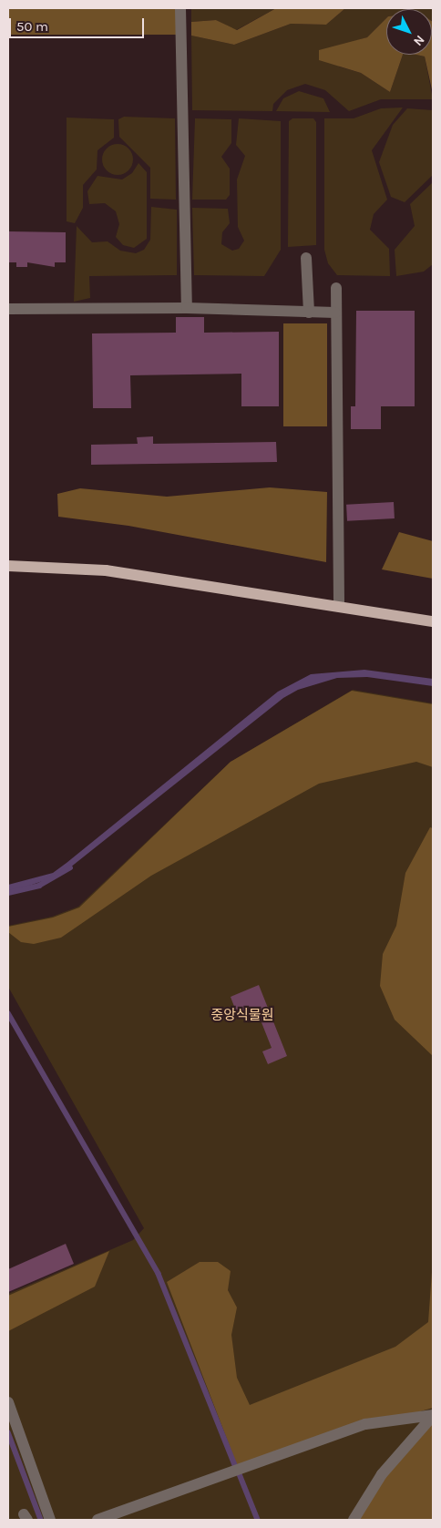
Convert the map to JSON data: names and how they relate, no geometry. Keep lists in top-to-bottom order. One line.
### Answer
{"parks":["중앙식물원"],"scale_bar":"50 m","north":"bottom right"}
